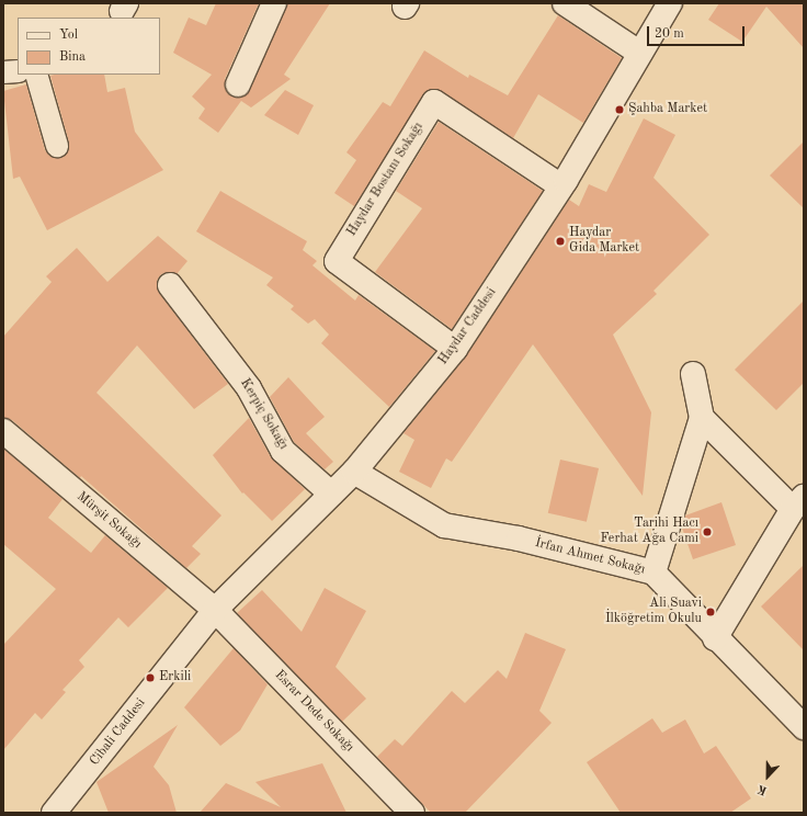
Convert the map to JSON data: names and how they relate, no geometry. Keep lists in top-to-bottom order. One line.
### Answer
{"streets":{"street":["Haydar Bostanı Sokağı","Haydar Caddesi","Kerpiç Sokağı","Mürşit Sokağı","İrfan Ahmet Sokağı","Esrar Dede Sokağı","Cibali Caddesi"]},"crossings":[["Haydar Bostanı Sokağı","Haydar Caddesi"],["Haydar Caddesi","Kerpiç Sokağı"],["Haydar Caddesi","Mürşit Sokağı"],["Haydar Caddesi","İrfan Ahmet Sokağı"],["Haydar Caddesi","Esrar Dede Sokağı"],["Haydar Caddesi","Cibali Caddesi"],["Mürşit Sokağı","Esrar Dede Sokağı"],["Mürşit Sokağı","Cibali Caddesi"],["Esrar Dede Sokağı","Cibali Caddesi"]],"places":["Şahba Market","Haydar Gida Market","Tarihi Hacı Ferhat Ağa Cami","Ali Suavi İlköğretim Okulu","Erkili"],"legend":["Yol","Bina"],"scale_bar":"20 m","north":"bottom"}
